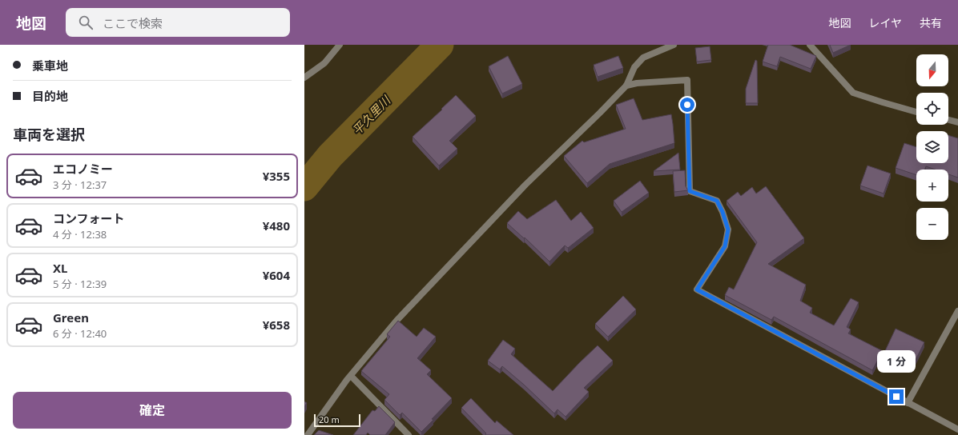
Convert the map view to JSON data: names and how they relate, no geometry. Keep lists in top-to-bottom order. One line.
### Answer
{"water":["平久里川"],"scale_bar":"20 m","north":"bottom","page":{"header":"地図","search":"ここで検索","nav":["地図","レイヤ","共有"],"banner":["乗車地","目的地"],"map_buttons":["+","−"],"heading":"車両を選択","list":[{"name":"エコノミー","note":"3 分 · 12:37","value":"¥355"},{"name":"コンフォート","note":"4 分 · 12:38","value":"¥480"},{"name":"XL","note":"5 分 · 12:39","value":"¥604"},{"name":"Green","note":"6 分 · 12:40","value":"¥658"}],"bubble":"1 分","buttons":"確定","scale":"20 m"}}
